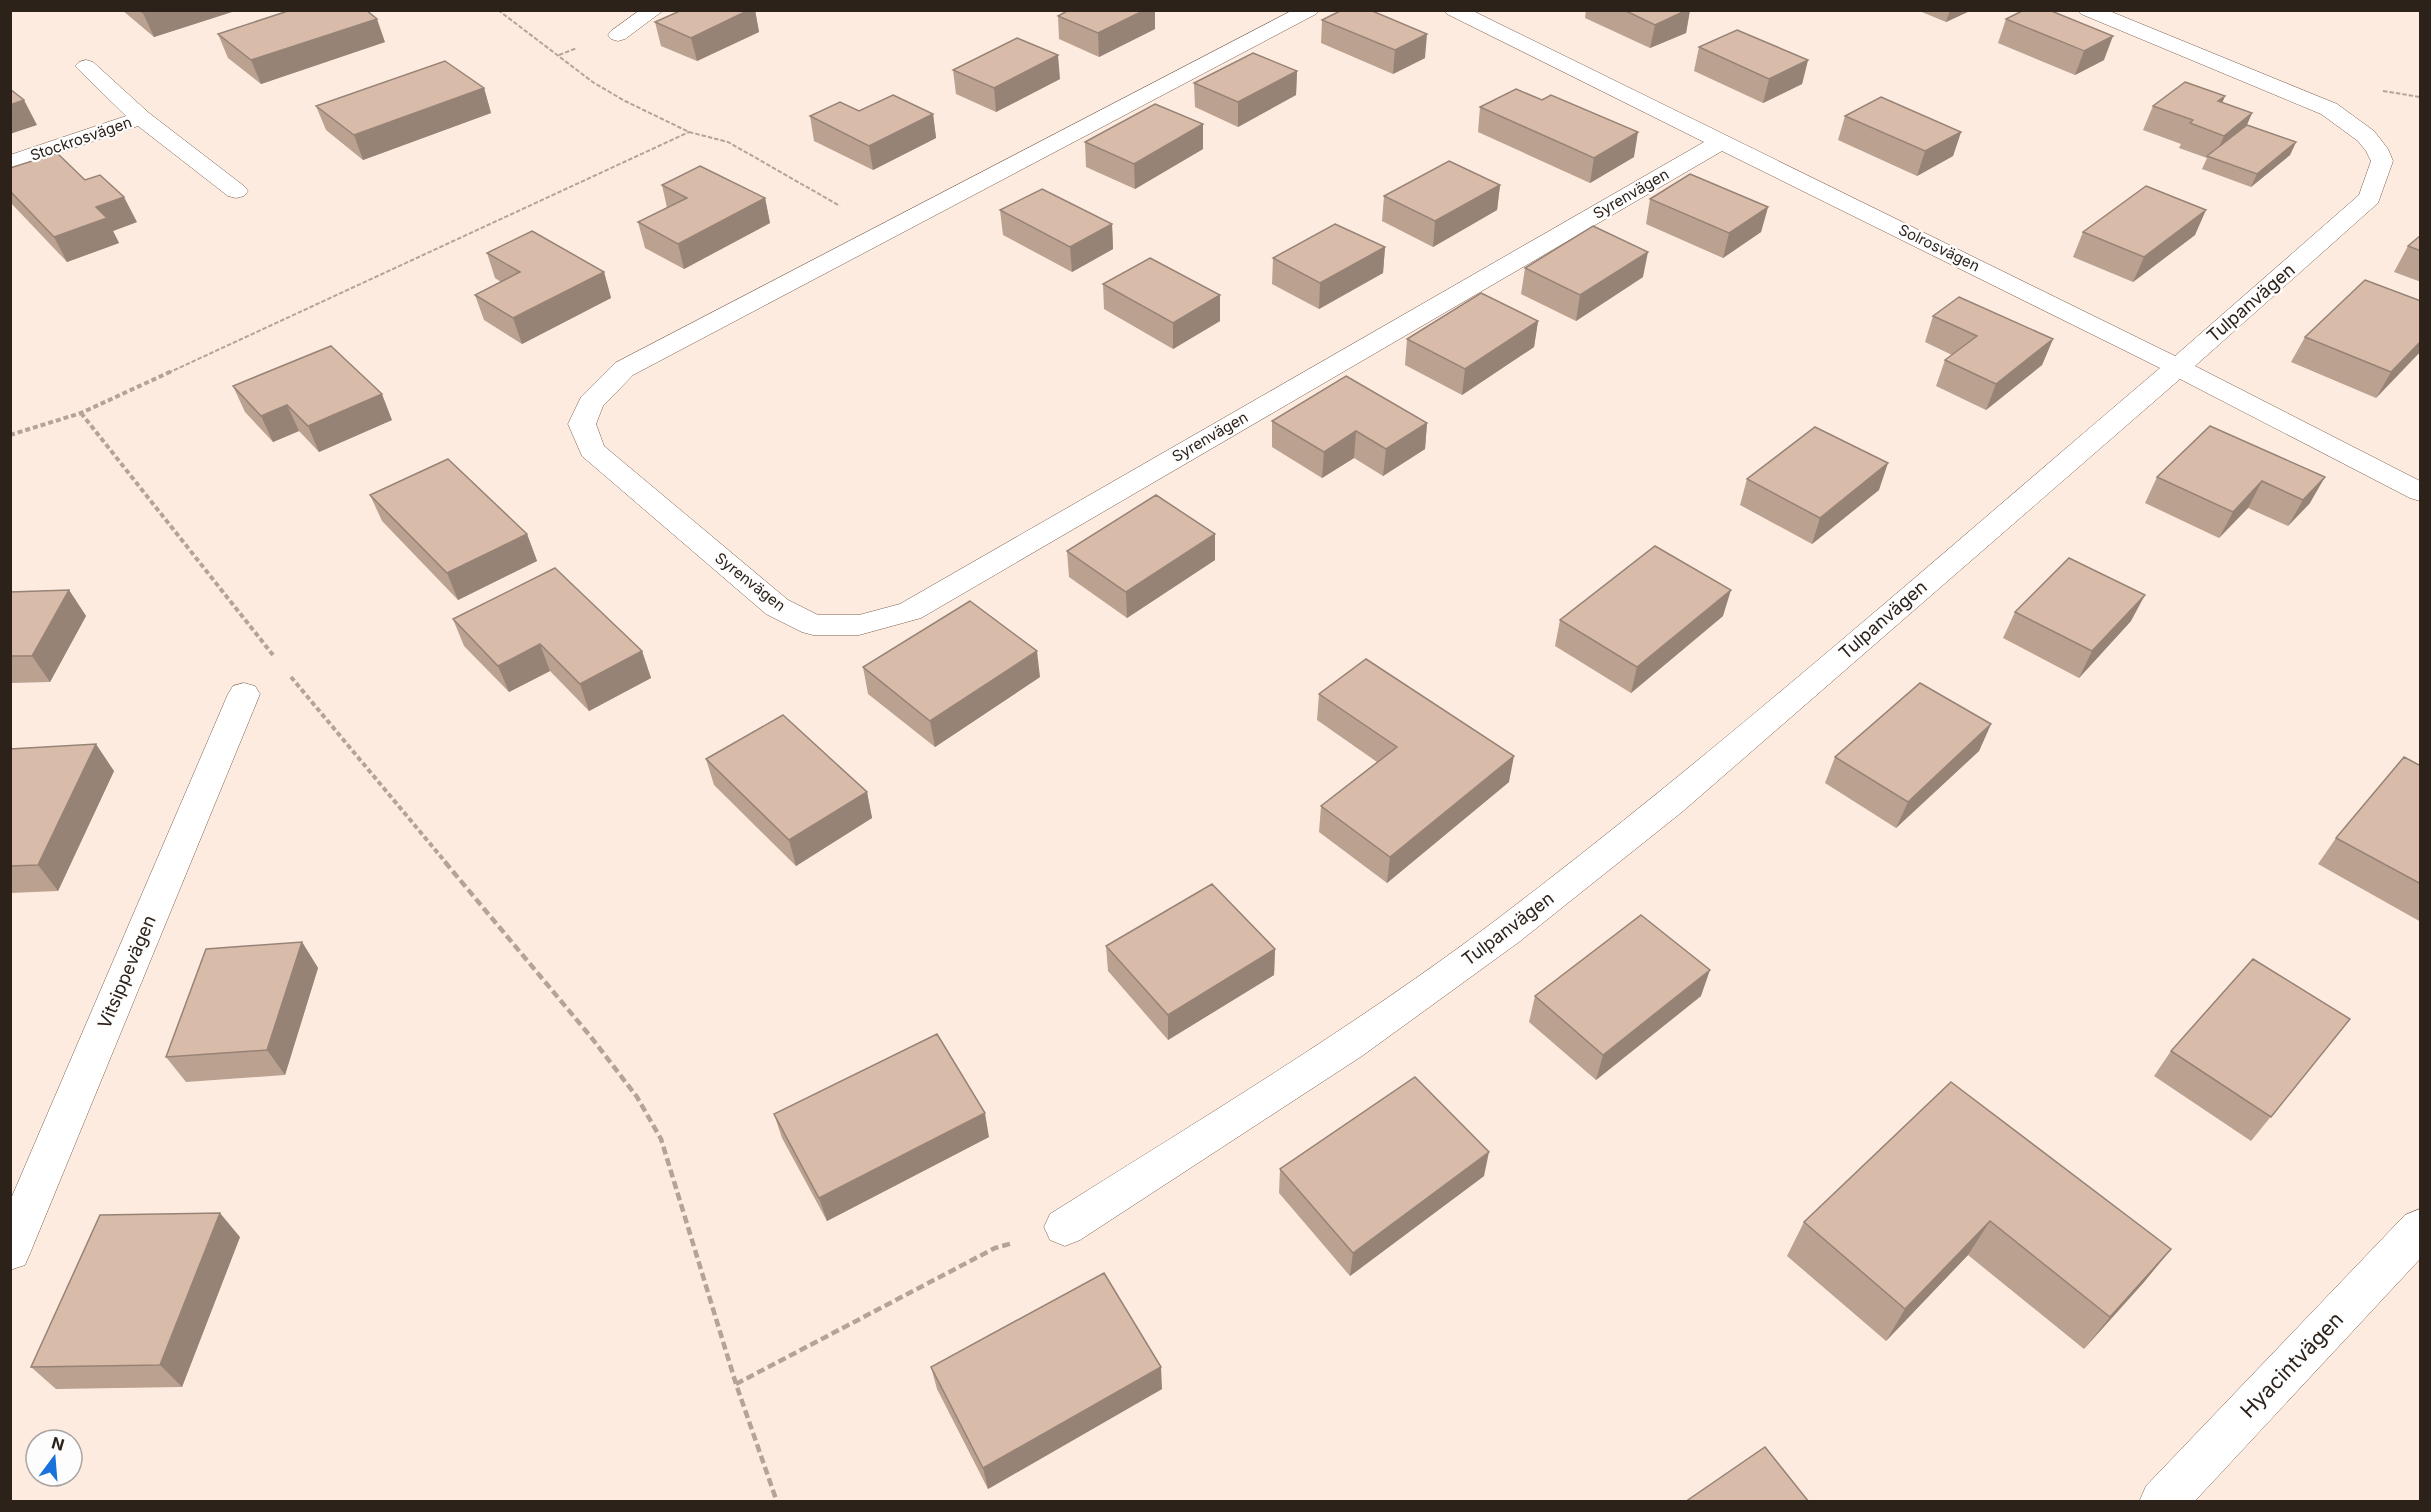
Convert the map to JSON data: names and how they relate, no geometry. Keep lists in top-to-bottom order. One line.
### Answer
{"streets":{"street":["Stockrosvägen","Syrenvägen","Solrosvägen","Tulpanvägen","Vitsippevägen","Hyacintvägen"]},"crossings":[["Syrenvägen","Solrosvägen"],["Solrosvägen","Tulpanvägen"]],"north":"top"}
